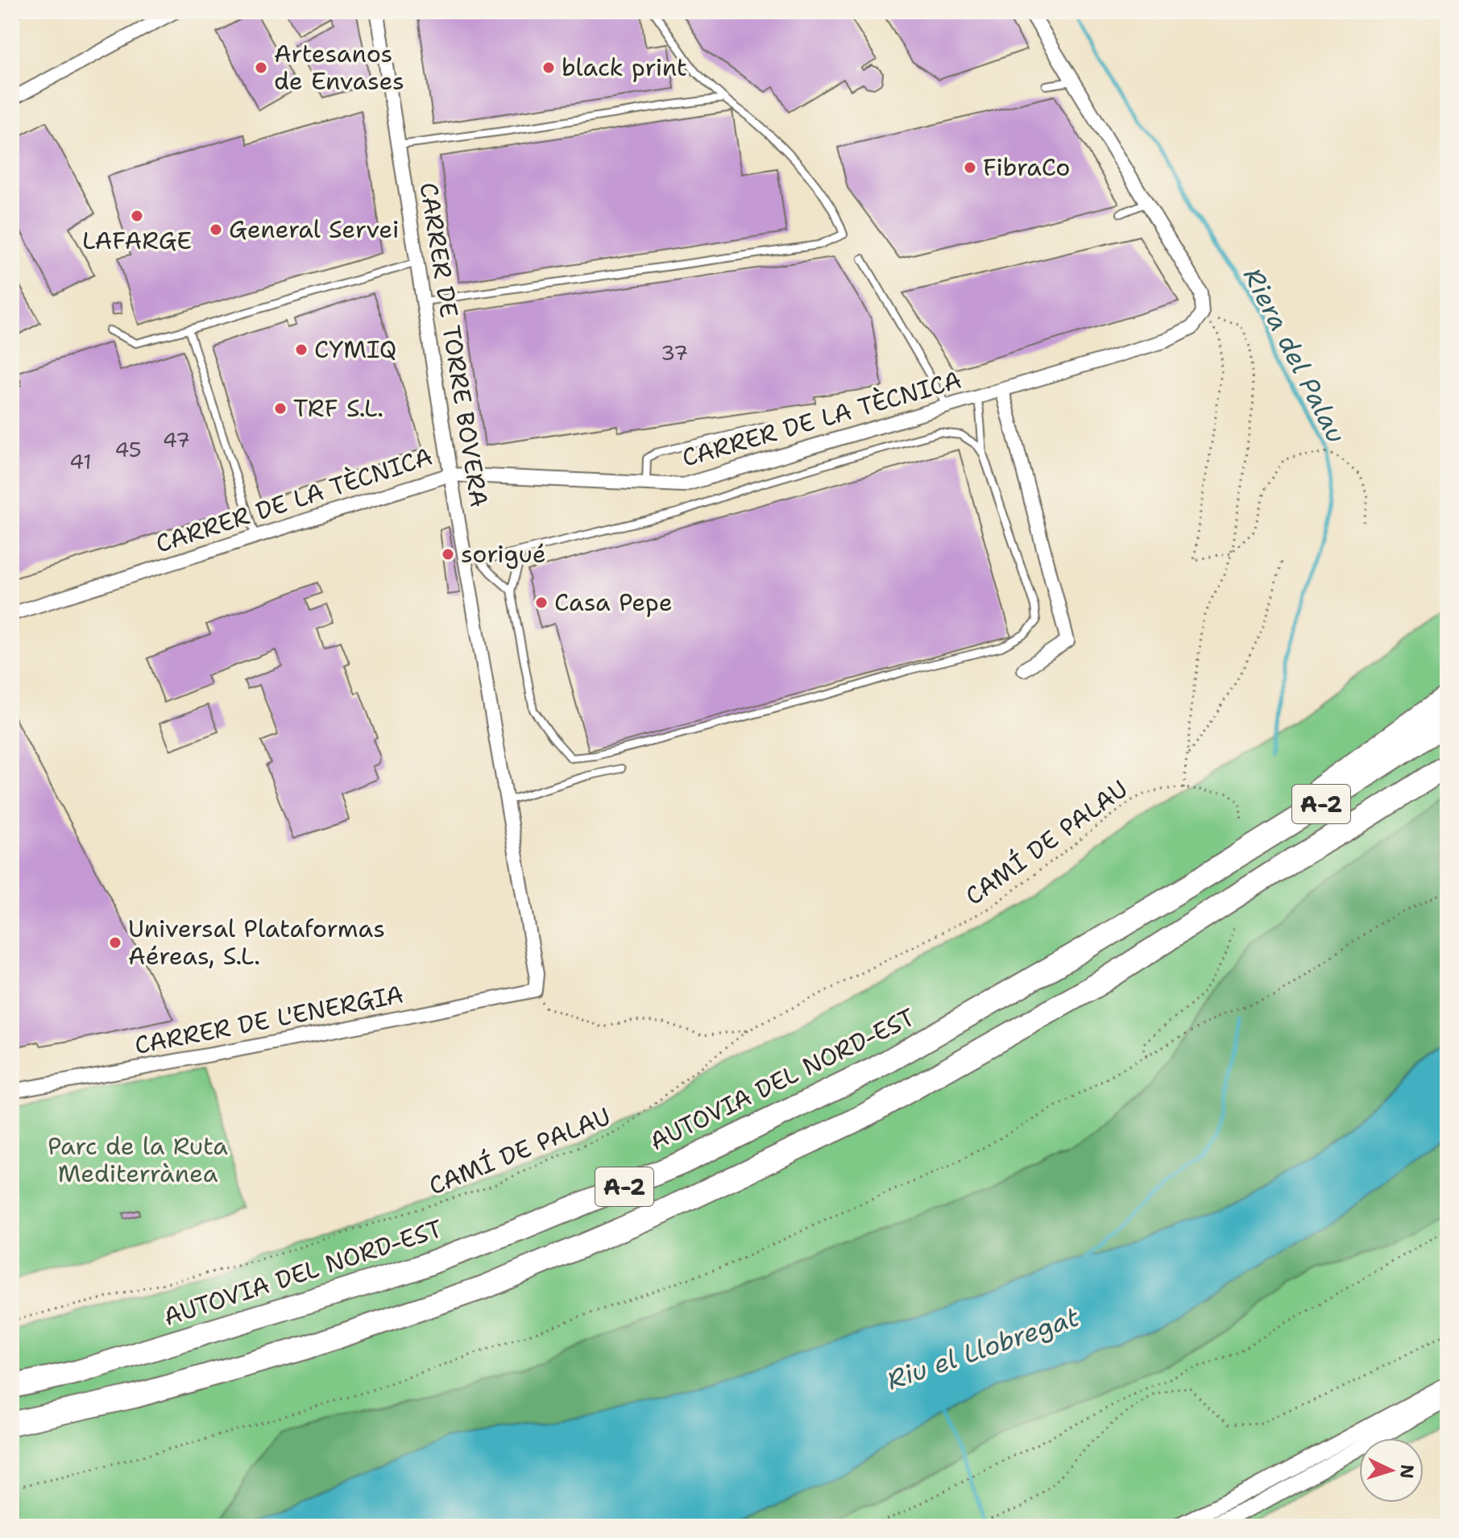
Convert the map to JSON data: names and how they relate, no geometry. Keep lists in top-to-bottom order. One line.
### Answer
{"streets":{"highway":["A-2","AUTOVIA DEL NORD-EST"],"street":["CARRER DE TORRE BOVERA","CARRER DE LA TÈCNICA","CARRER DE L'ENERGIA"],"path":["CAMÍ DE PALAU"]},"crossings":[["CARRER DE TORRE BOVERA","CARRER DE LA TÈCNICA"],["CARRER DE TORRE BOVERA","CARRER DE L'ENERGIA"]],"water":["Riera del Palau","Riu el Llobregat"],"parks":["Parc de la Ruta Mediterrànea"],"places":["Artesanos de Envases","black print","FibraCo","LAFARGE","General Servei","CYMIQ","TRF S.L.","sorigué","Casa Pepe","Universal Plataformas Aéreas, S.L."],"house_numbers":["37","47","45","41"],"north":"right"}
